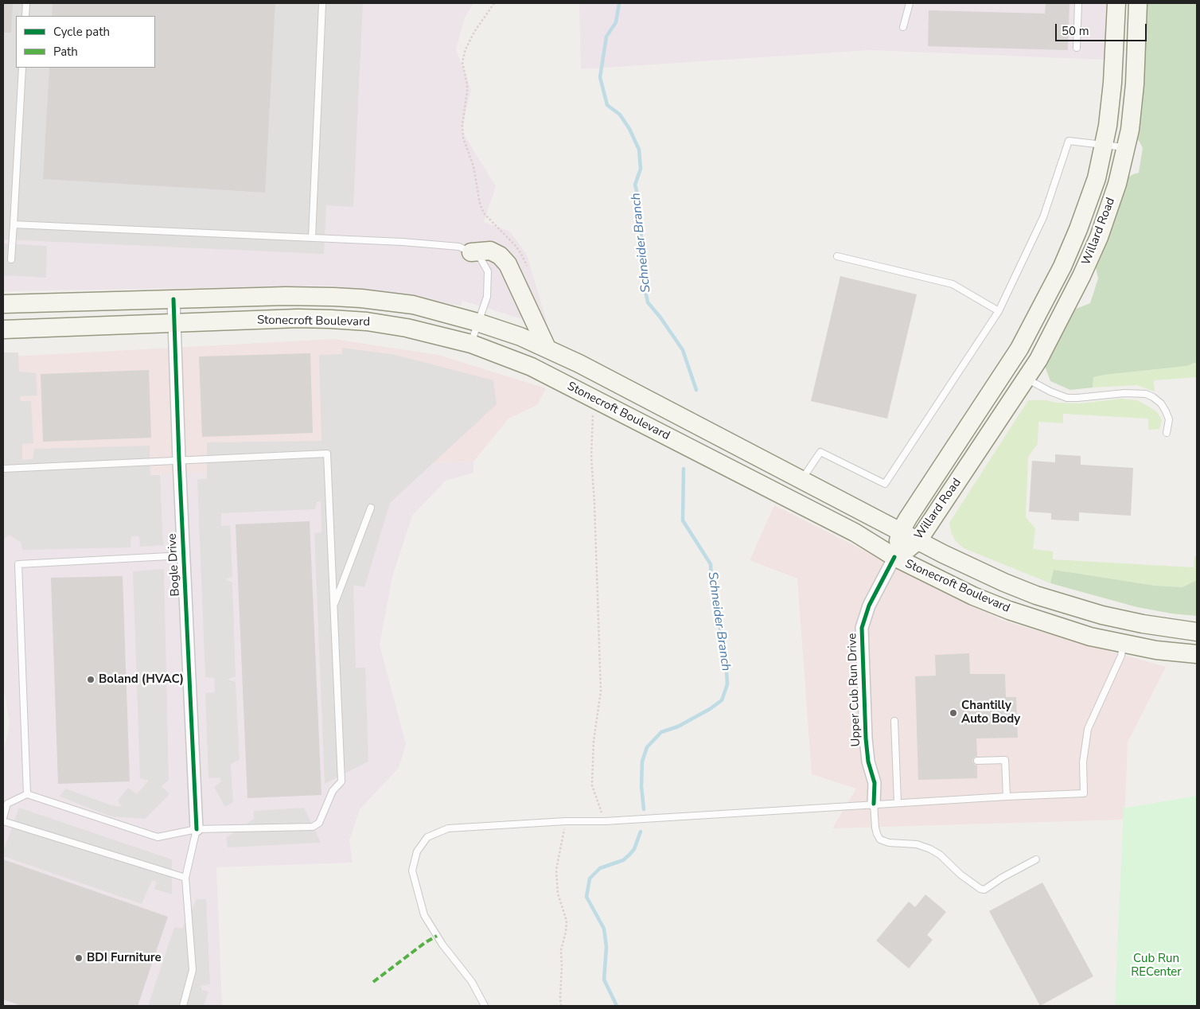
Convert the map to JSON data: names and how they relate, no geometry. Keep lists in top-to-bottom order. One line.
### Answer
{"streets":{"main road":["Willard Road","Stonecroft Boulevard"],"street":["Bogle Drive","Upper Cub Run Drive"]},"crossings":[["Willard Road","Stonecroft Boulevard"],["Willard Road","Upper Cub Run Drive"],["Stonecroft Boulevard","Bogle Drive"],["Stonecroft Boulevard","Upper Cub Run Drive"]],"water":["Schneider Branch"],"parks":["Cub Run RECenter"],"places":["Boland (HVAC)","Chantilly Auto Body","BDI Furniture"],"legend":["Cycle path","Path"],"scale_bar":"50 m"}
